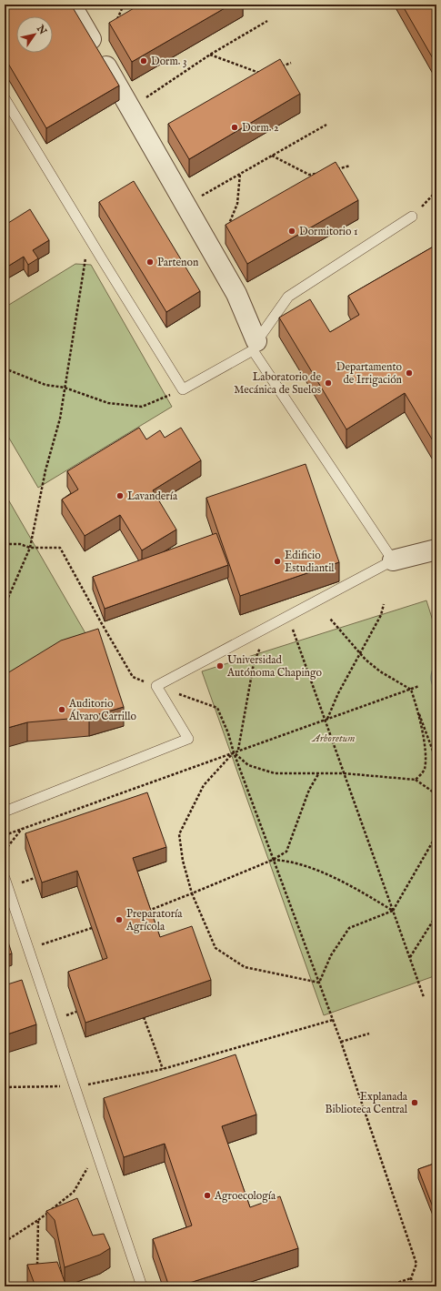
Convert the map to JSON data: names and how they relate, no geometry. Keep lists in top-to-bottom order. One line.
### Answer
{"parks":["Arboretum"],"places":["Dorm. 3","Dorm. 2","Dormitorio 1","Partenon","Departamento de Irrigación","Laboratorio de Mecánica de Suelos","Lavandería","Edificio Estudiantil","Universidad Autónoma Chapingo","Auditorio Álvaro Carrillo","Preparatoría Agrícola","Explanada Biblioteca Central","Agroecología"],"north":"top right"}
